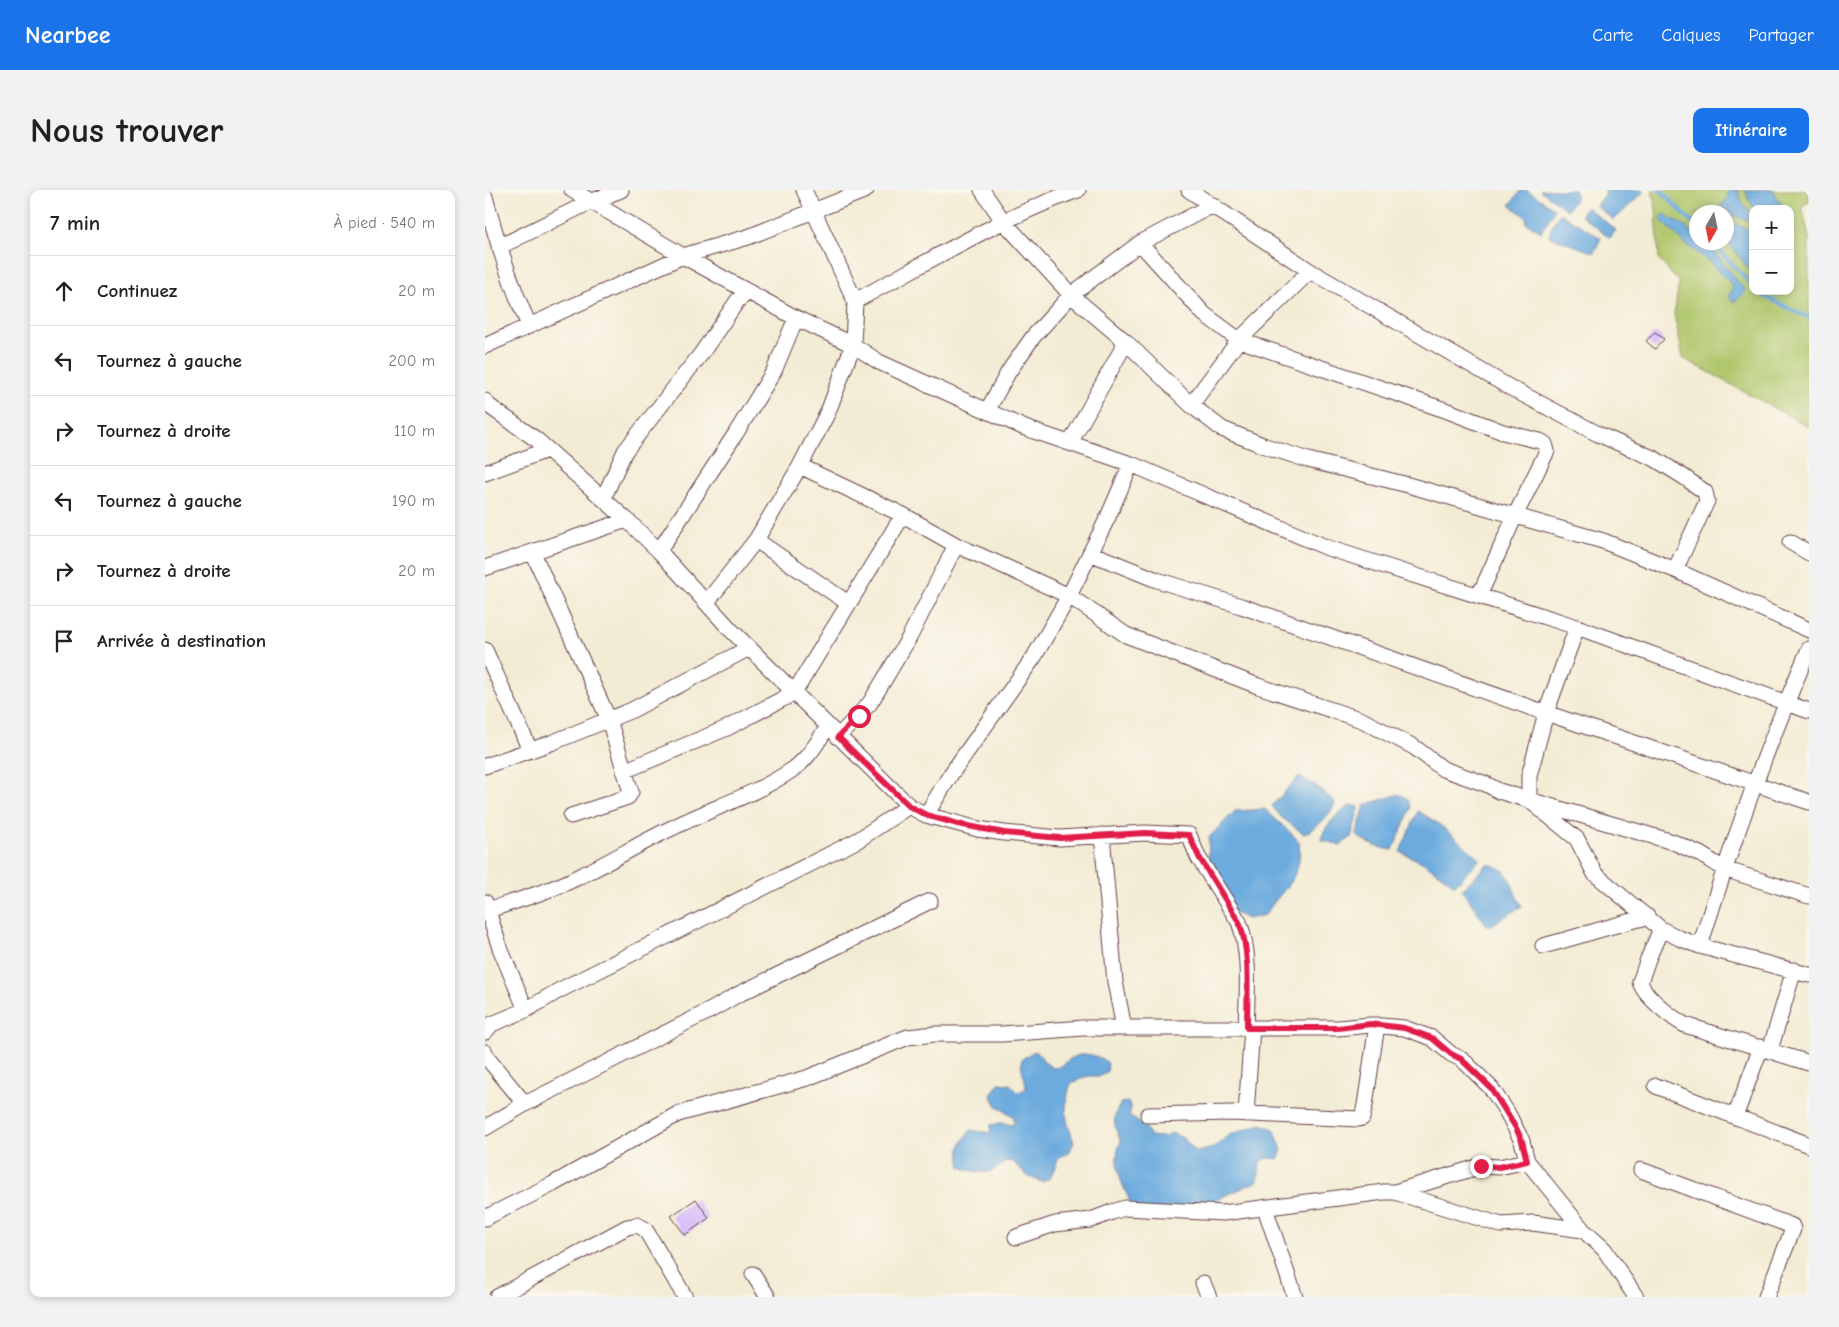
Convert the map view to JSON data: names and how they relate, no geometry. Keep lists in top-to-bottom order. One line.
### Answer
{"north":"bottom","page":{"header":"Nearbee","nav":["Carte","Calques","Partager"],"buttons":"Itinéraire","title":"Nous trouver","heading":["7 min","À pied · 540 m"],"map_buttons":["+","−"],"list":[["Continuez","20 m"],["Tournez à gauche","200 m"],["Tournez à droite","110 m"],["Tournez à gauche","190 m"],["Tournez à droite","20 m"],"Arrivée à destination"]}}
